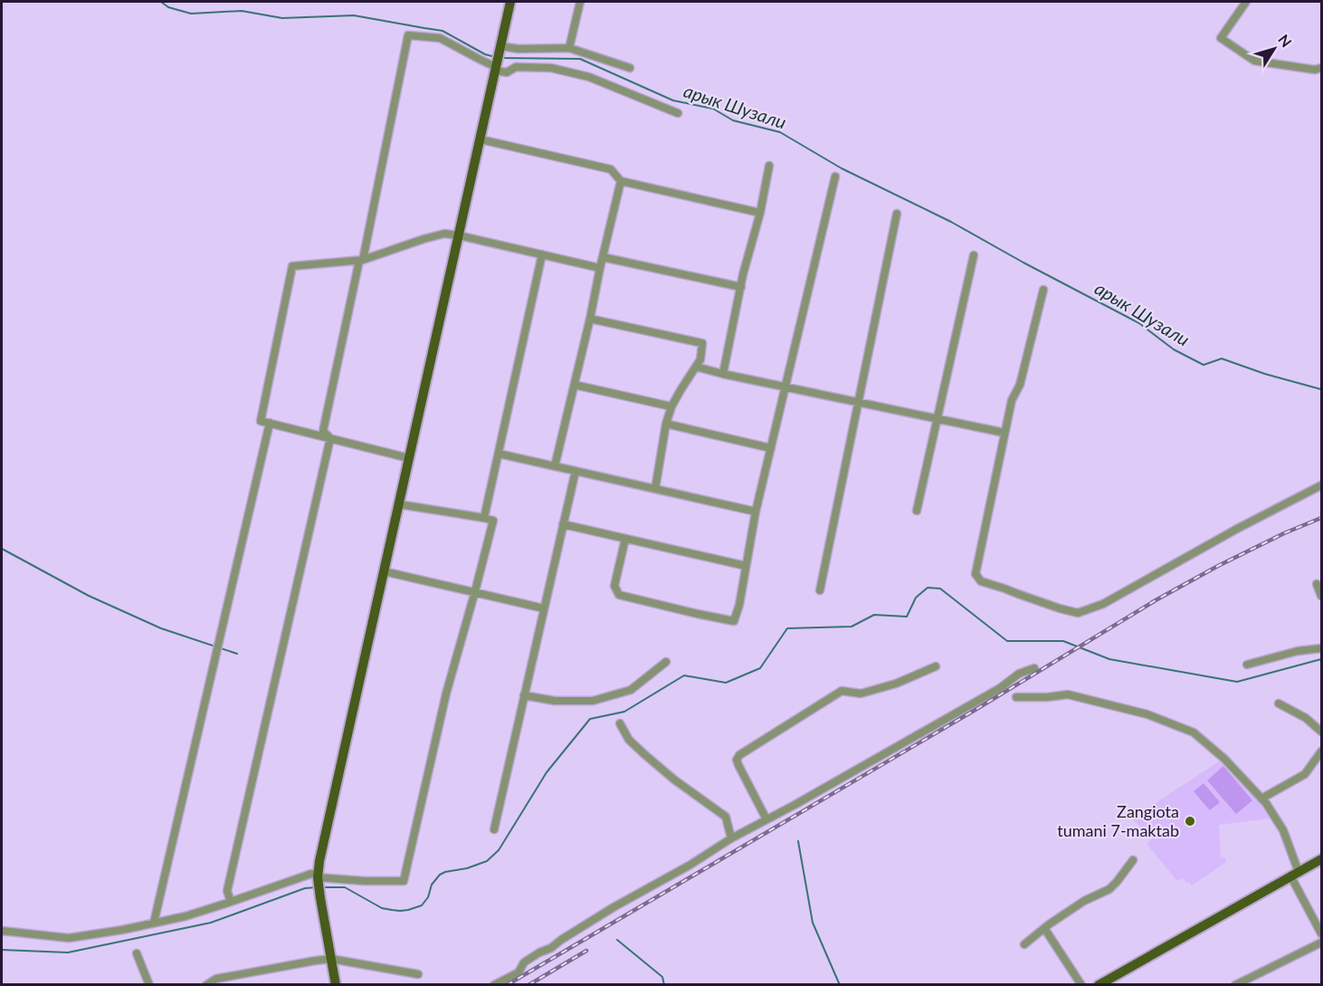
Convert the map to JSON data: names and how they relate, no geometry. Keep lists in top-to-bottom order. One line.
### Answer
{"water":["арык Шузали"],"places":["Zangiota tumani 7-maktab"],"north":"top right"}
